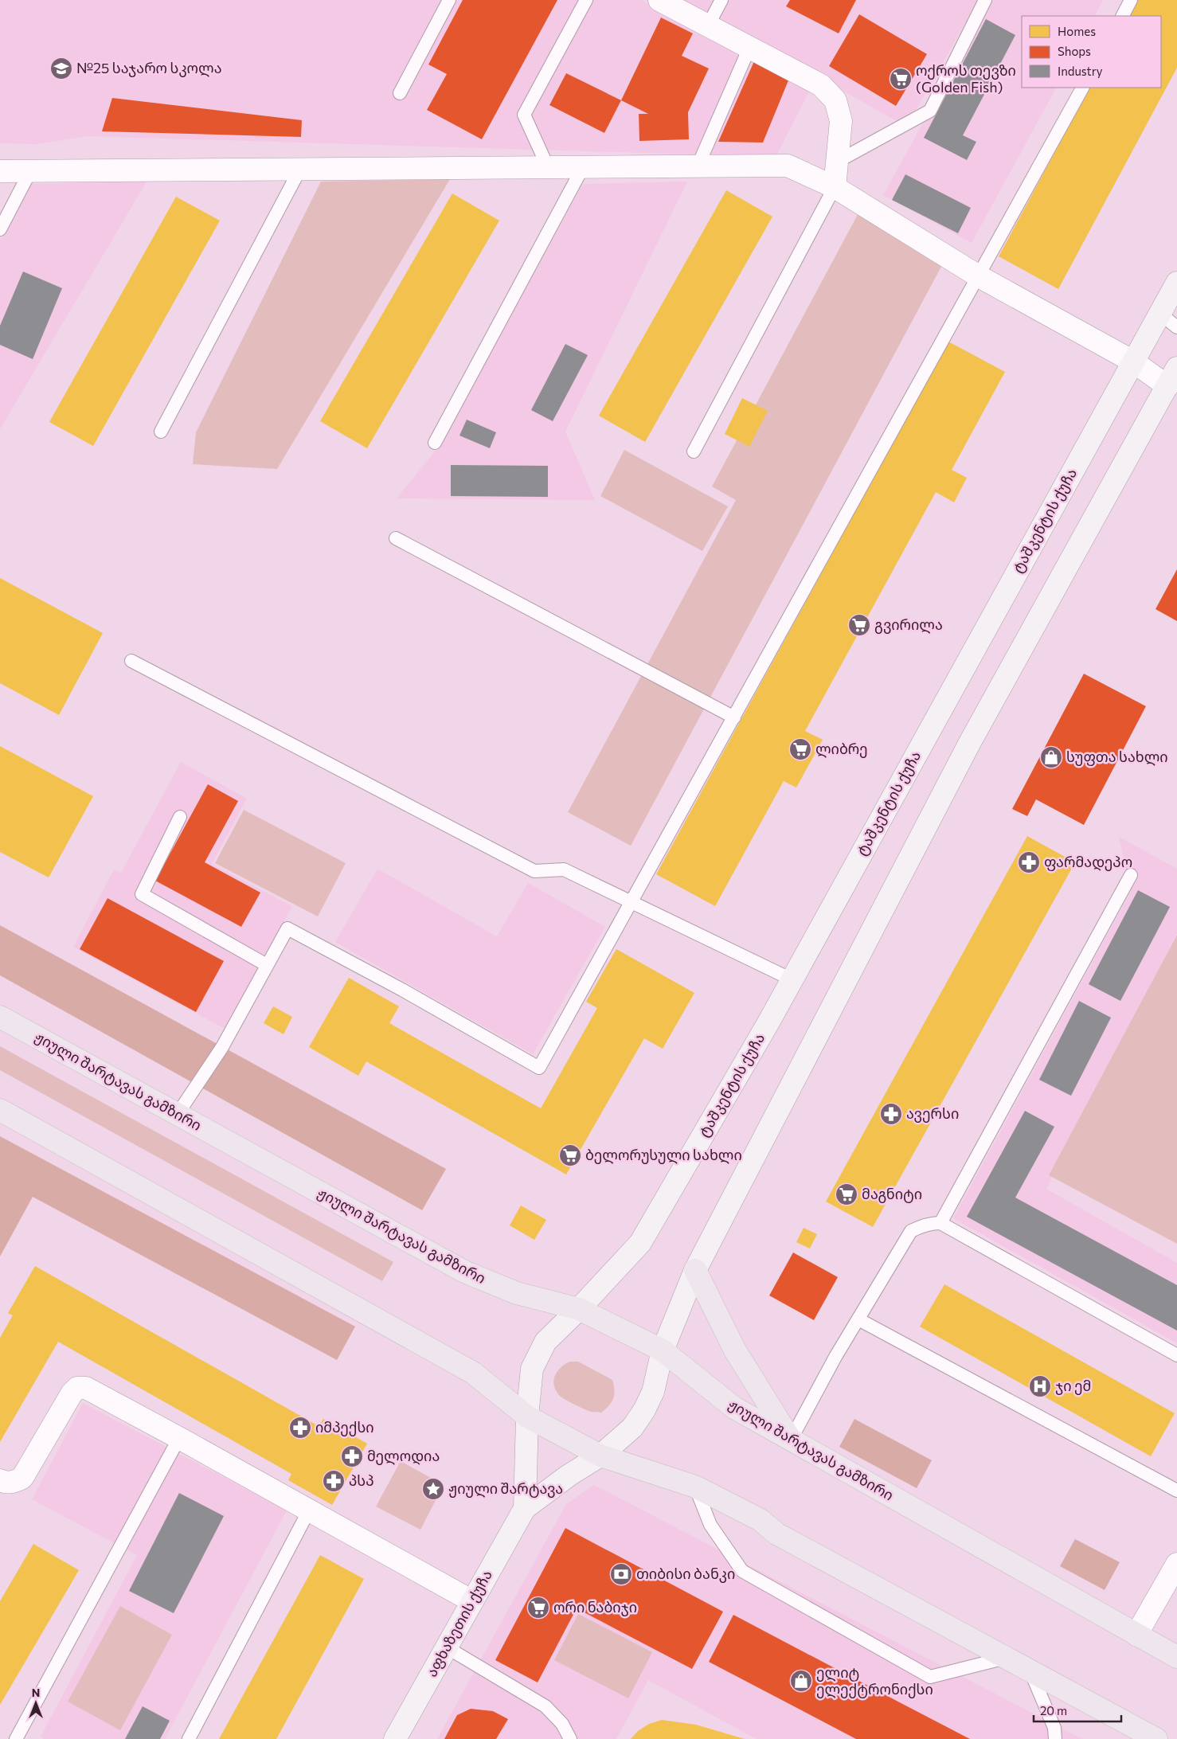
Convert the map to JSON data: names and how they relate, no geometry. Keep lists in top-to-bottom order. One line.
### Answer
{"streets":{"main road":["ტაშკენტის ქუჩა","ჟიული შარტავას გამზირი","აფხაზეთის ქუჩა"]},"crossings":[["ტაშკენტის ქუჩა","ჟიული შარტავას გამზირი"],["ტაშკენტის ქუჩა","აფხაზეთის ქუჩა"],["ჟიული შარტავას გამზირი","აფხაზეთის ქუჩა"]],"places":{"school or university":["№25 საჯარო სკოლა"],"supermarket":["ოქროს თევზი (Golden Fish)","გვირილა","ლიბრე","ბელორუსული სახლი","მაგნიტი","ორი ნაბიჯი"],"shop":["სუფთა სახლი","ელიტ ელექტრონიქსი"],"pharmacy":["ფარმადეპო","ავერსი","იმპექსი","მელოდია","პსპ"],"hospital":["ჯი ემ"],"place":["ჟიული შარტავა"],"bank":["თიბისი ბანკი"]},"legend":["Homes","Shops","Industry"],"scale_bar":"20 m","north":"top"}
